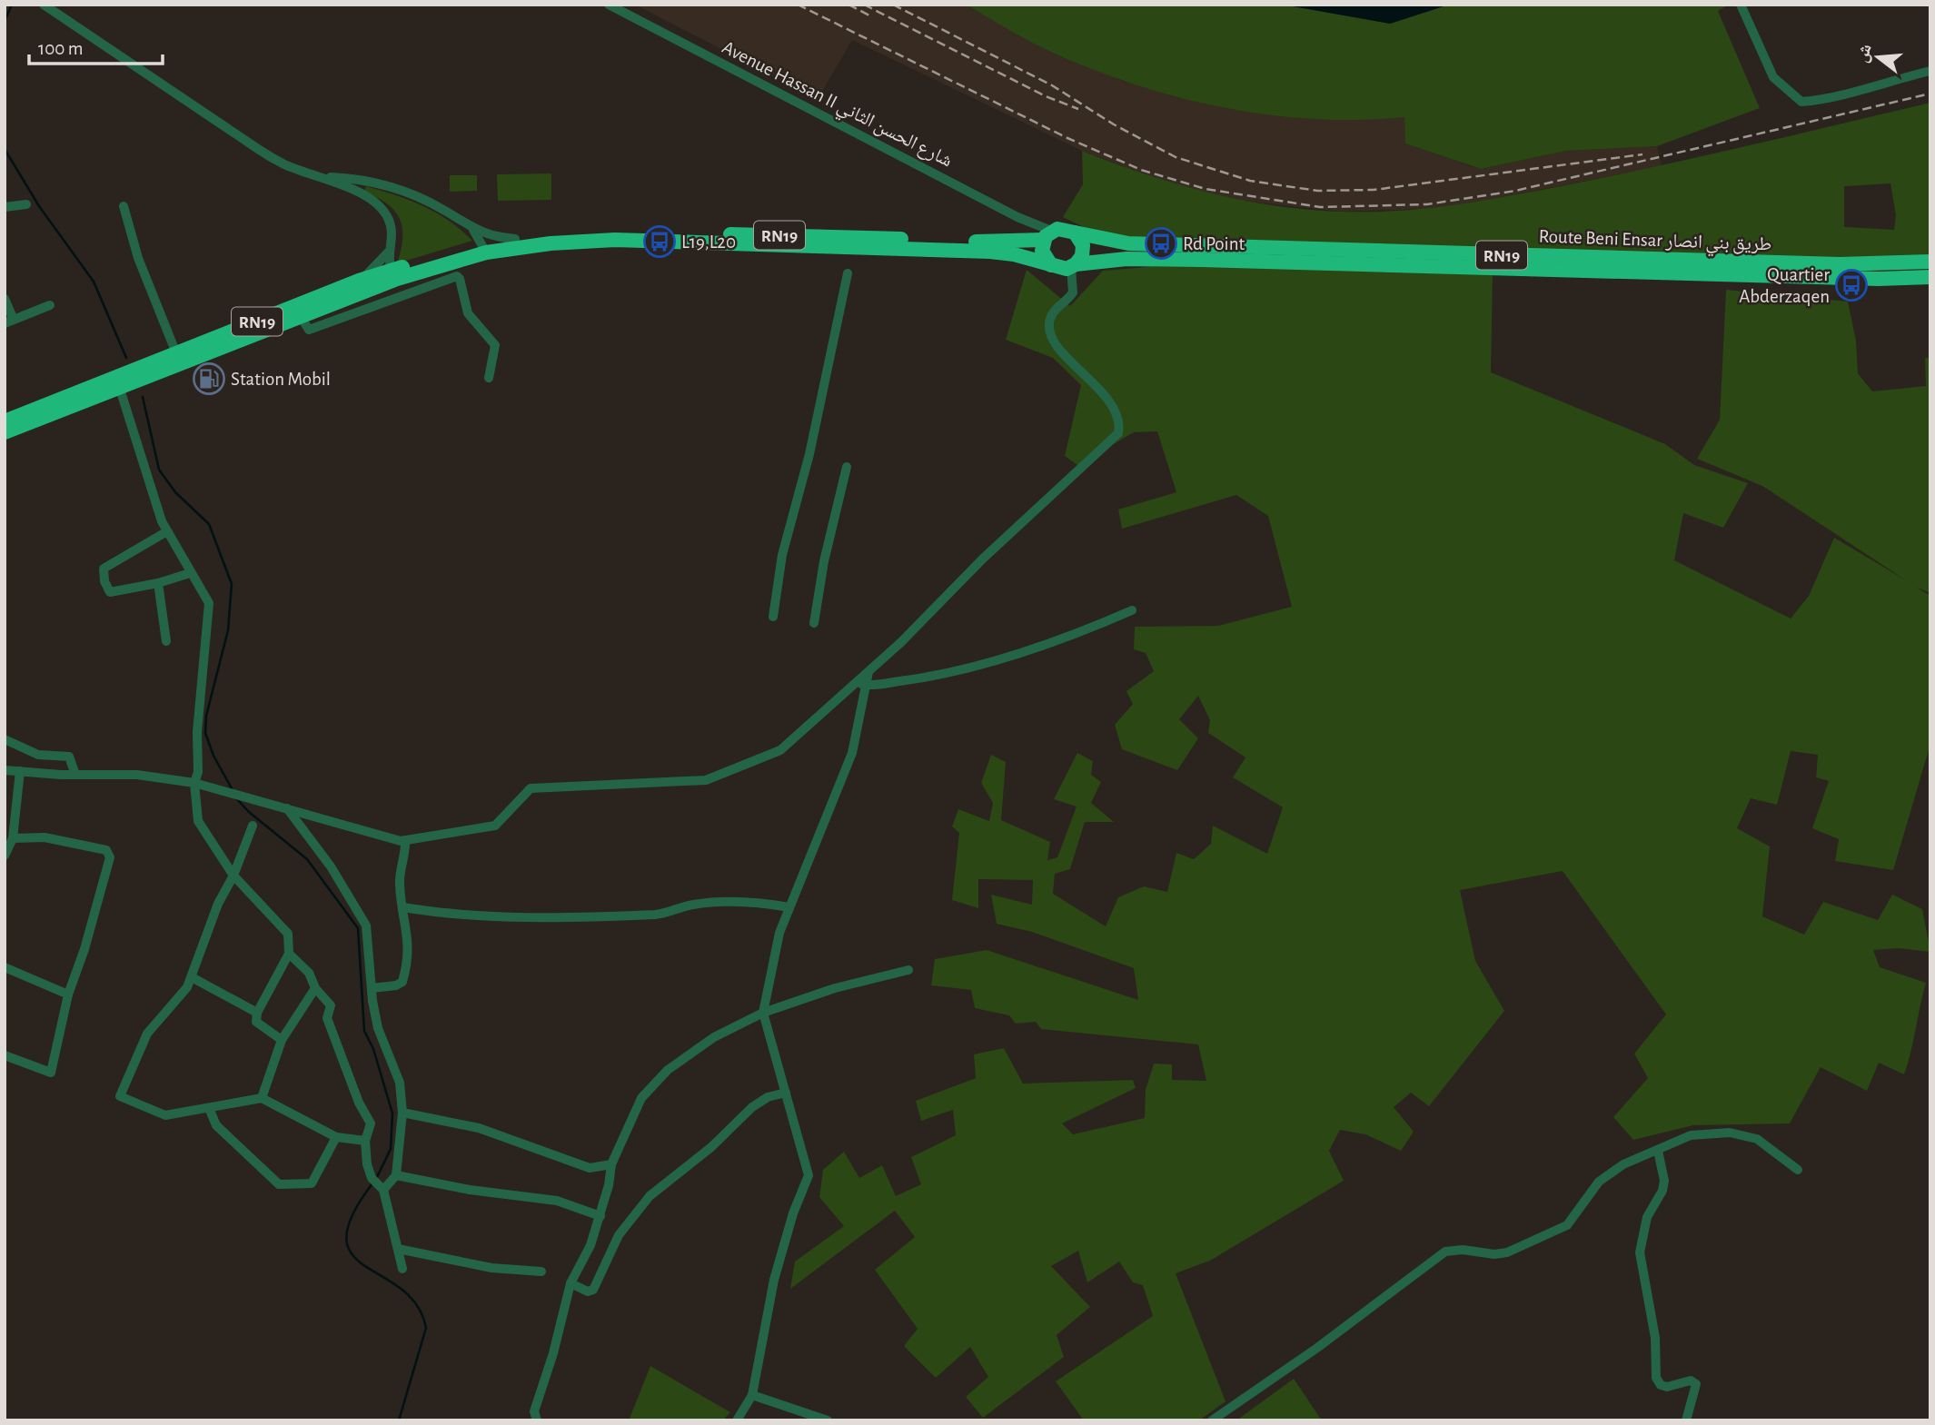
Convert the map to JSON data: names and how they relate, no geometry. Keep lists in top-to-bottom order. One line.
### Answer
{"streets":{"highway":["RN19","Route Beni Ensar طريق بني انصار"],"street":["Avenue Hassan II شارع الحسن الثاني"]},"crossings":[["Avenue Hassan II شارع الحسن الثاني","RN19"],["Avenue Hassan II شارع الحسن الثاني","Route Beni Ensar طريق بني انصار"],["RN19","Route Beni Ensar طريق بني انصار"]],"places":{"bus stop":["L19,L20","Rd Point","Quartier Abderzaqen"],"fuel station":["Station Mobil"]},"scale_bar":"100 m","north":"left"}
